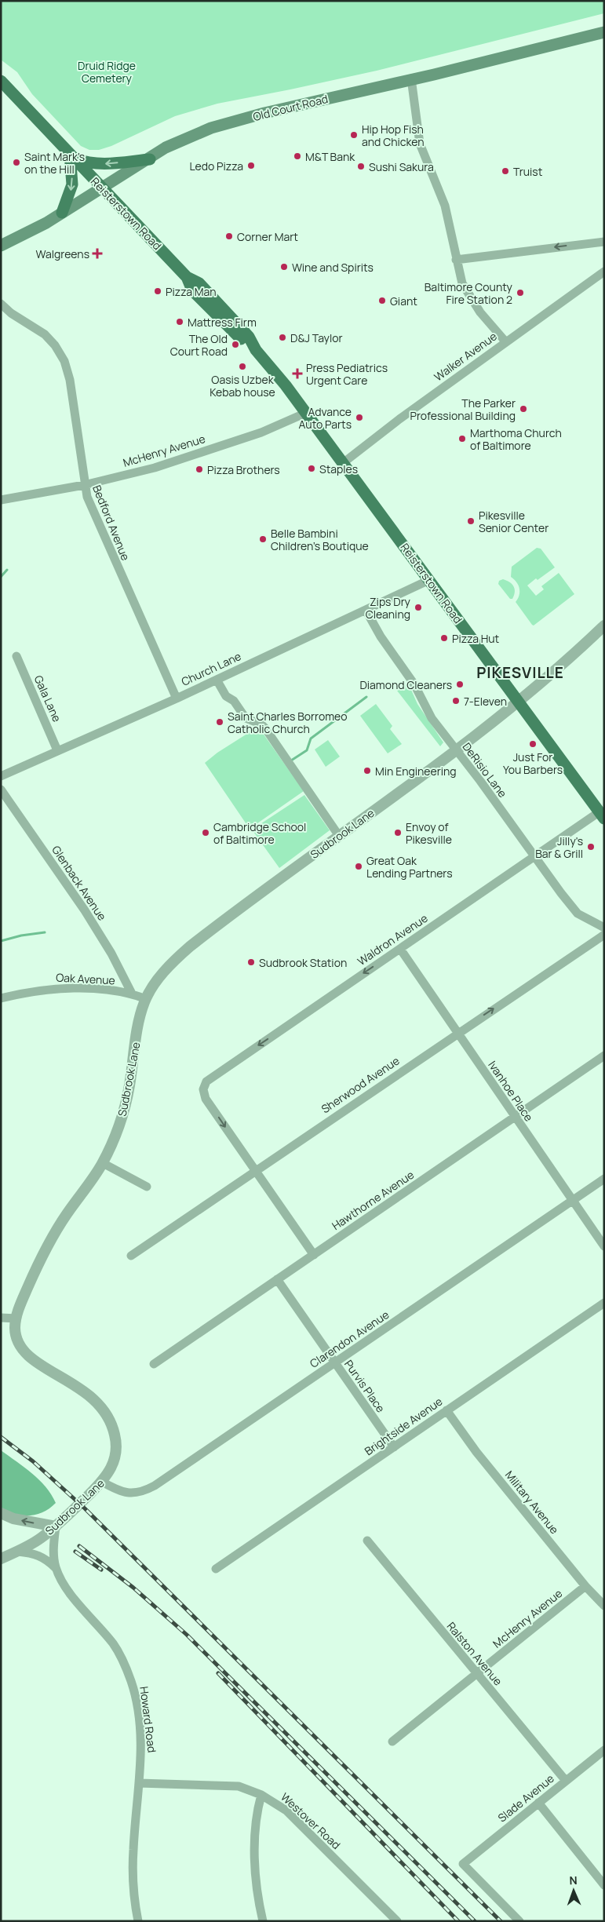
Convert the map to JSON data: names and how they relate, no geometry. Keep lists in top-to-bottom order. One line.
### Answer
{"streets":{"main road":["Old Court Road","Reisterstown Road"],"street":["Walker Avenue","McHenry Avenue","Bedford Avenue","Church Lane","Gala Lane","DeRisio Lane","Sudbrook Lane","Glenback Avenue","Waldron Avenue","Oak Avenue","Sherwood Avenue","Ivanhoe Place","Hawthorne Avenue","Clarendon Avenue","Purvis Place","Brightside Avenue","Military Avenue","Ralston Avenue","Howard Road","Slade Avenue","Westover Road"]},"crossings":[["Old Court Road","Reisterstown Road"],["Reisterstown Road","Walker Avenue"],["Reisterstown Road","McHenry Avenue"],["Reisterstown Road","Church Lane"],["Reisterstown Road","Sudbrook Lane"],["Reisterstown Road","Waldron Avenue"],["McHenry Avenue","Bedford Avenue"],["McHenry Avenue","Military Avenue"],["McHenry Avenue","Ralston Avenue"],["Bedford Avenue","Church Lane"],["Church Lane","Gala Lane"],["Church Lane","DeRisio Lane"],["DeRisio Lane","Sudbrook Lane"],["DeRisio Lane","Waldron Avenue"],["Sudbrook Lane","Oak Avenue"],["Sudbrook Lane","Clarendon Avenue"],["Sudbrook Lane","Howard Road"],["Glenback Avenue","Oak Avenue"],["Waldron Avenue","Sherwood Avenue"],["Waldron Avenue","Ivanhoe Place"],["Sherwood Avenue","Ivanhoe Place"],["Ivanhoe Place","Hawthorne Avenue"],["Ivanhoe Place","Clarendon Avenue"],["Hawthorne Avenue","Purvis Place"],["Clarendon Avenue","Purvis Place"],["Purvis Place","Brightside Avenue"],["Brightside Avenue","Military Avenue"],["Ralston Avenue","Slade Avenue"],["Howard Road","Westover Road"]],"districts":["PIKESVILLE"],"parks":["Druid Ridge Cemetery"],"places":{"other":["Hip Hop Fish and Chicken","M&T Bank","Saint Mark's on the Hill","Ledo Pizza","Sushi Sakura","Truist","Corner Mart","Wine and Spirits","Pizza Man","Baltimore County Fire Station 2","Giant","Mattress Firm","D&J Taylor","The Old Court Road","Oasis Uzbek Kebab house","The Parker Professional Building","Advance Auto Parts","Marthoma Church of Baltimore","Staples","Pizza Brothers","Pikesville Senior Center","Belle Bambini Children’s Boutique","Zips Dry Cleaning","Pizza Hut","Diamond Cleaners","7-Eleven","Saint Charles Borromeo Catholic Church","Just For You Barbers","Min Engineering","Cambridge School of Baltimore","Envoy of Pikesville","Jilly's Bar & Grill","Great Oak Lending Partners","Sudbrook Station"],"health":["Walgreens","Press Pediatrics Urgent Care"]},"north":"top"}
